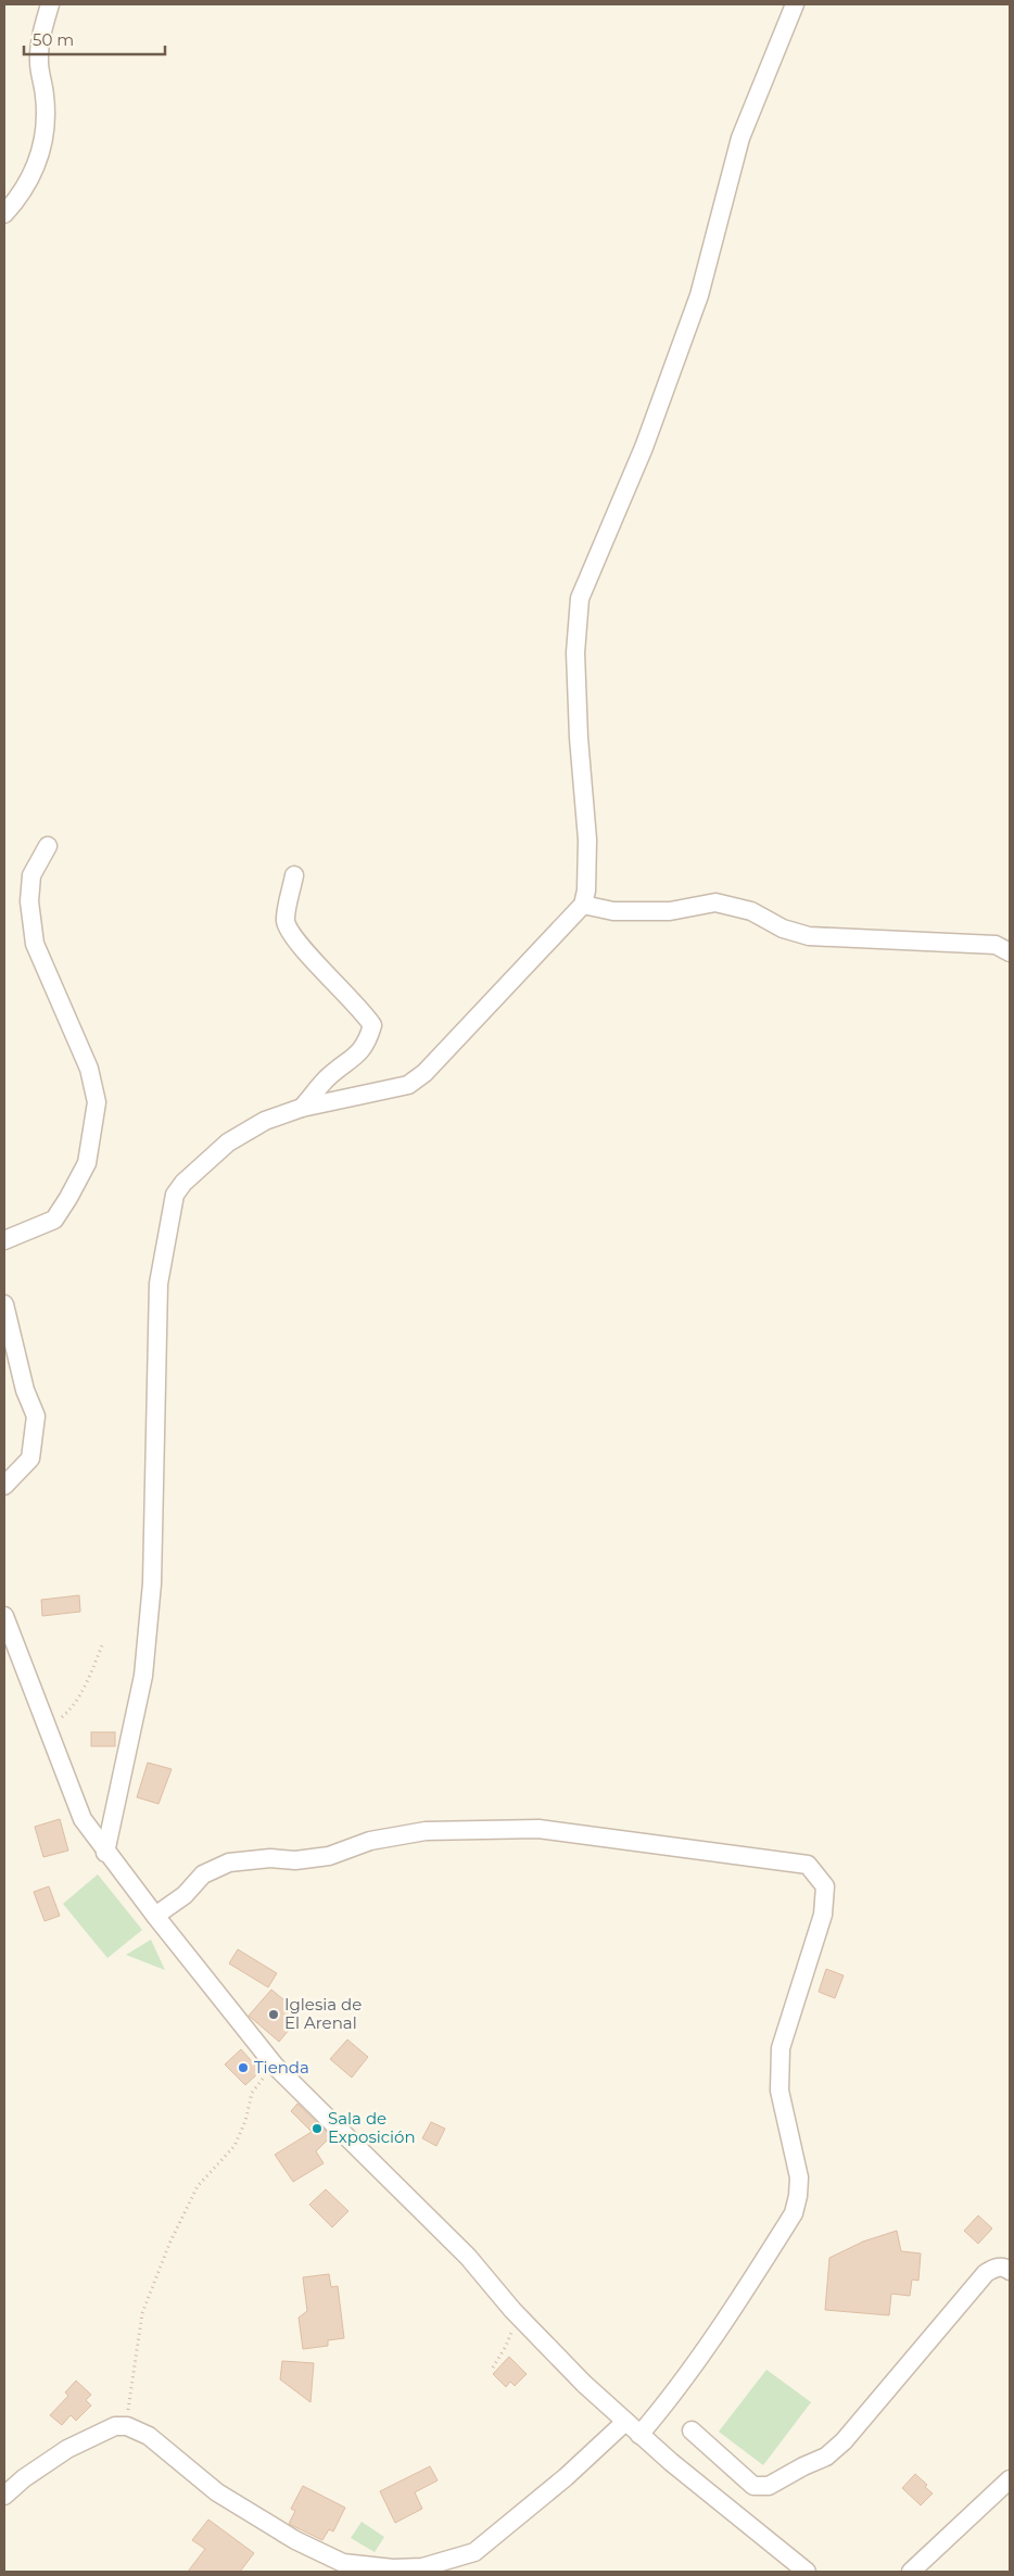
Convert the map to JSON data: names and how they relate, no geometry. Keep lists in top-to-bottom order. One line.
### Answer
{"places":["Iglesia de El Arenal","Tienda","Sala de Exposición"],"scale_bar":"50 m"}
